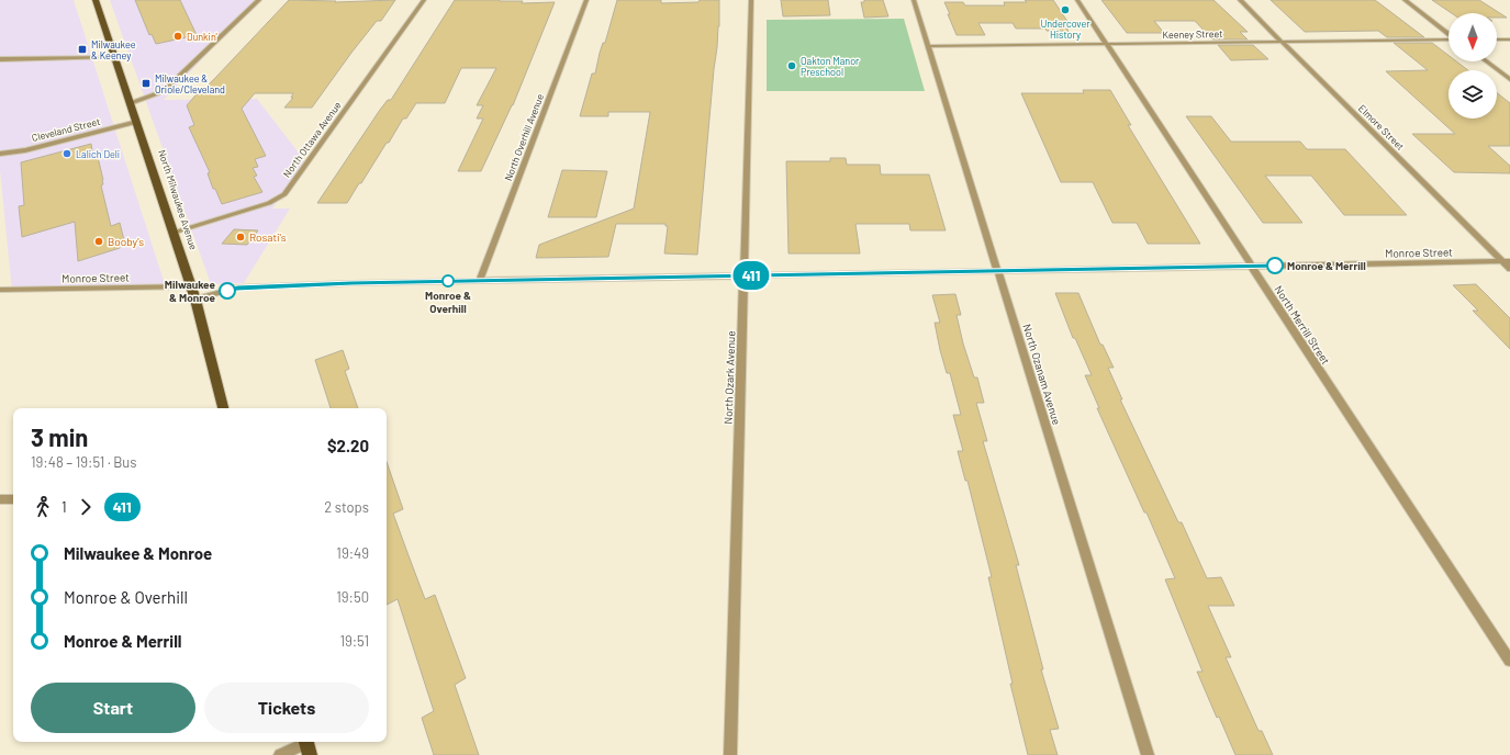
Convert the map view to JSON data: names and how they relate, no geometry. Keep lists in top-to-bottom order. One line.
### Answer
{"streets":{"main road":["North Milwaukee Avenue"],"street":["Keeney Street","Elmore Street","Cleveland Street","North Overhill Avenue","North Ottawa Avenue","Monroe Street","North Merrill Street","North Ozanam Avenue","North Ozark Avenue"]},"crossings":[["Keeney Street","Elmore Street"],["Keeney Street","North Merrill Street"],["Keeney Street","North Ozanam Avenue"],["Elmore Street","Monroe Street"],["Cleveland Street","North Milwaukee Avenue"],["North Overhill Avenue","Monroe Street"],["North Ottawa Avenue","North Milwaukee Avenue"],["North Milwaukee Avenue","Monroe Street"],["Monroe Street","North Merrill Street"],["Monroe Street","North Ozanam Avenue"],["Monroe Street","North Ozark Avenue"]],"places":{"other":["Undercover History","Dunkin'","Oakton Manor Preschool","Lalich Deli","Rosati's","Booby's","Monroe & Merrill","Monroe & Overhill","Milwaukee & Monroe"],"transit":["Milwaukee & Keeney","Milwaukee & Oriole/Cleveland"]},"lines":["bus line 411"],"north":"bottom","page":{"on_map":"411","heading":["3 min","19:48 – 19:51 · Bus","$2.20"],"legs":["1","411","2 stops"],"list":[{"name":"Milwaukee & Monroe","value":"19:49"},{"name":"Monroe & Overhill","value":"19:50"},{"name":"Monroe & Merrill","value":"19:51"}],"buttons":["Start","Tickets"]}}
